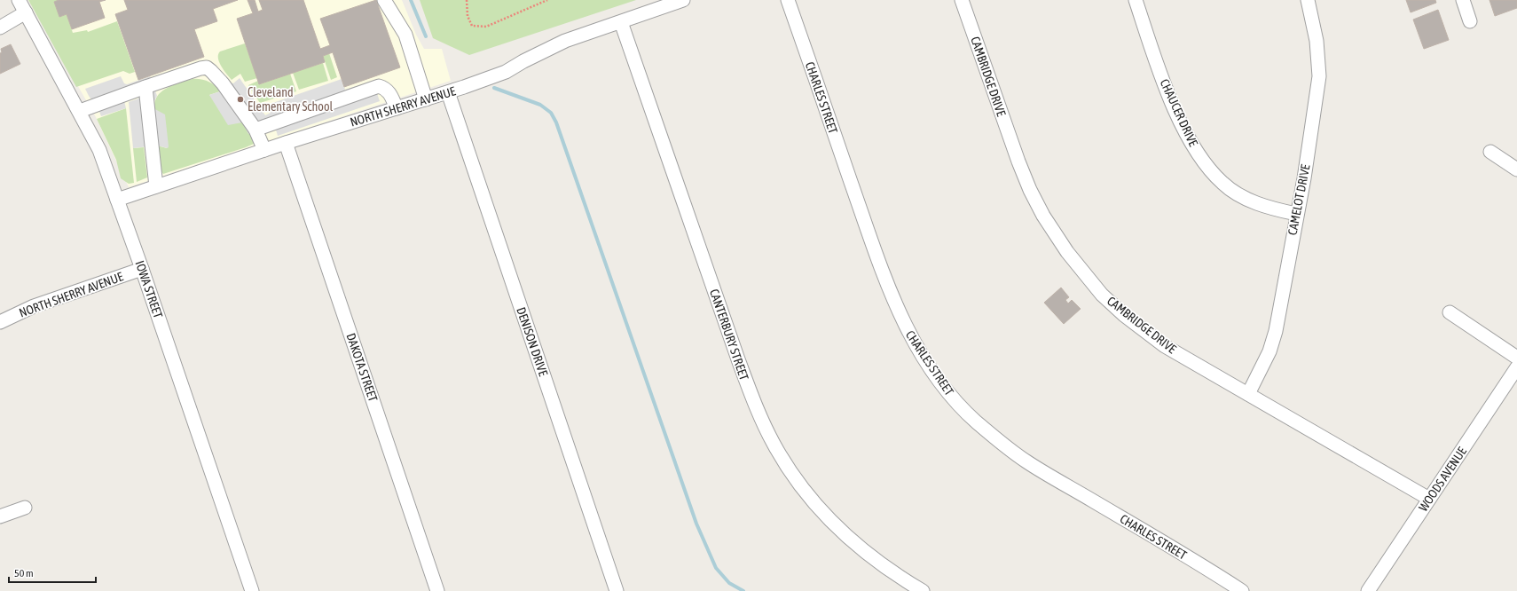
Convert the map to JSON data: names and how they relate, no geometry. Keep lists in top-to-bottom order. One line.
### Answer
{"streets":{"street":["CAMBRIDGE DRIVE","CHARLES STREET","NORTH SHERRY AVENUE","CHAUCER DRIVE","CAMELOT DRIVE","IOWA STREET","CANTERBURY STREET","DENISON DRIVE","DAKOTA STREET","WOODS AVENUE"]},"crossings":[["CAMBRIDGE DRIVE","CAMELOT DRIVE"],["CAMBRIDGE DRIVE","WOODS AVENUE"],["NORTH SHERRY AVENUE","IOWA STREET"],["NORTH SHERRY AVENUE","CANTERBURY STREET"],["NORTH SHERRY AVENUE","DENISON DRIVE"],["NORTH SHERRY AVENUE","DAKOTA STREET"],["CHAUCER DRIVE","CAMELOT DRIVE"]],"places":["Cleveland Elementary School"],"scale_bar":"50 m"}
